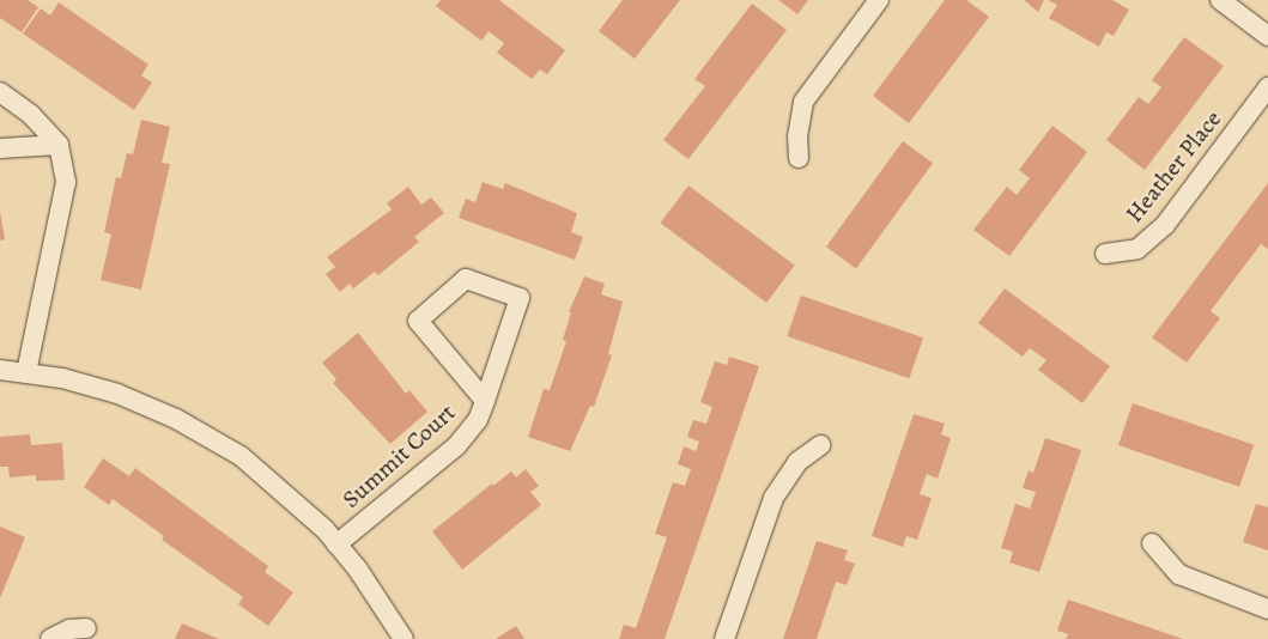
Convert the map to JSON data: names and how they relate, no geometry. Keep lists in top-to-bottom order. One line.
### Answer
{"streets":{"street":["Heather Place","Summit Court"]}}
